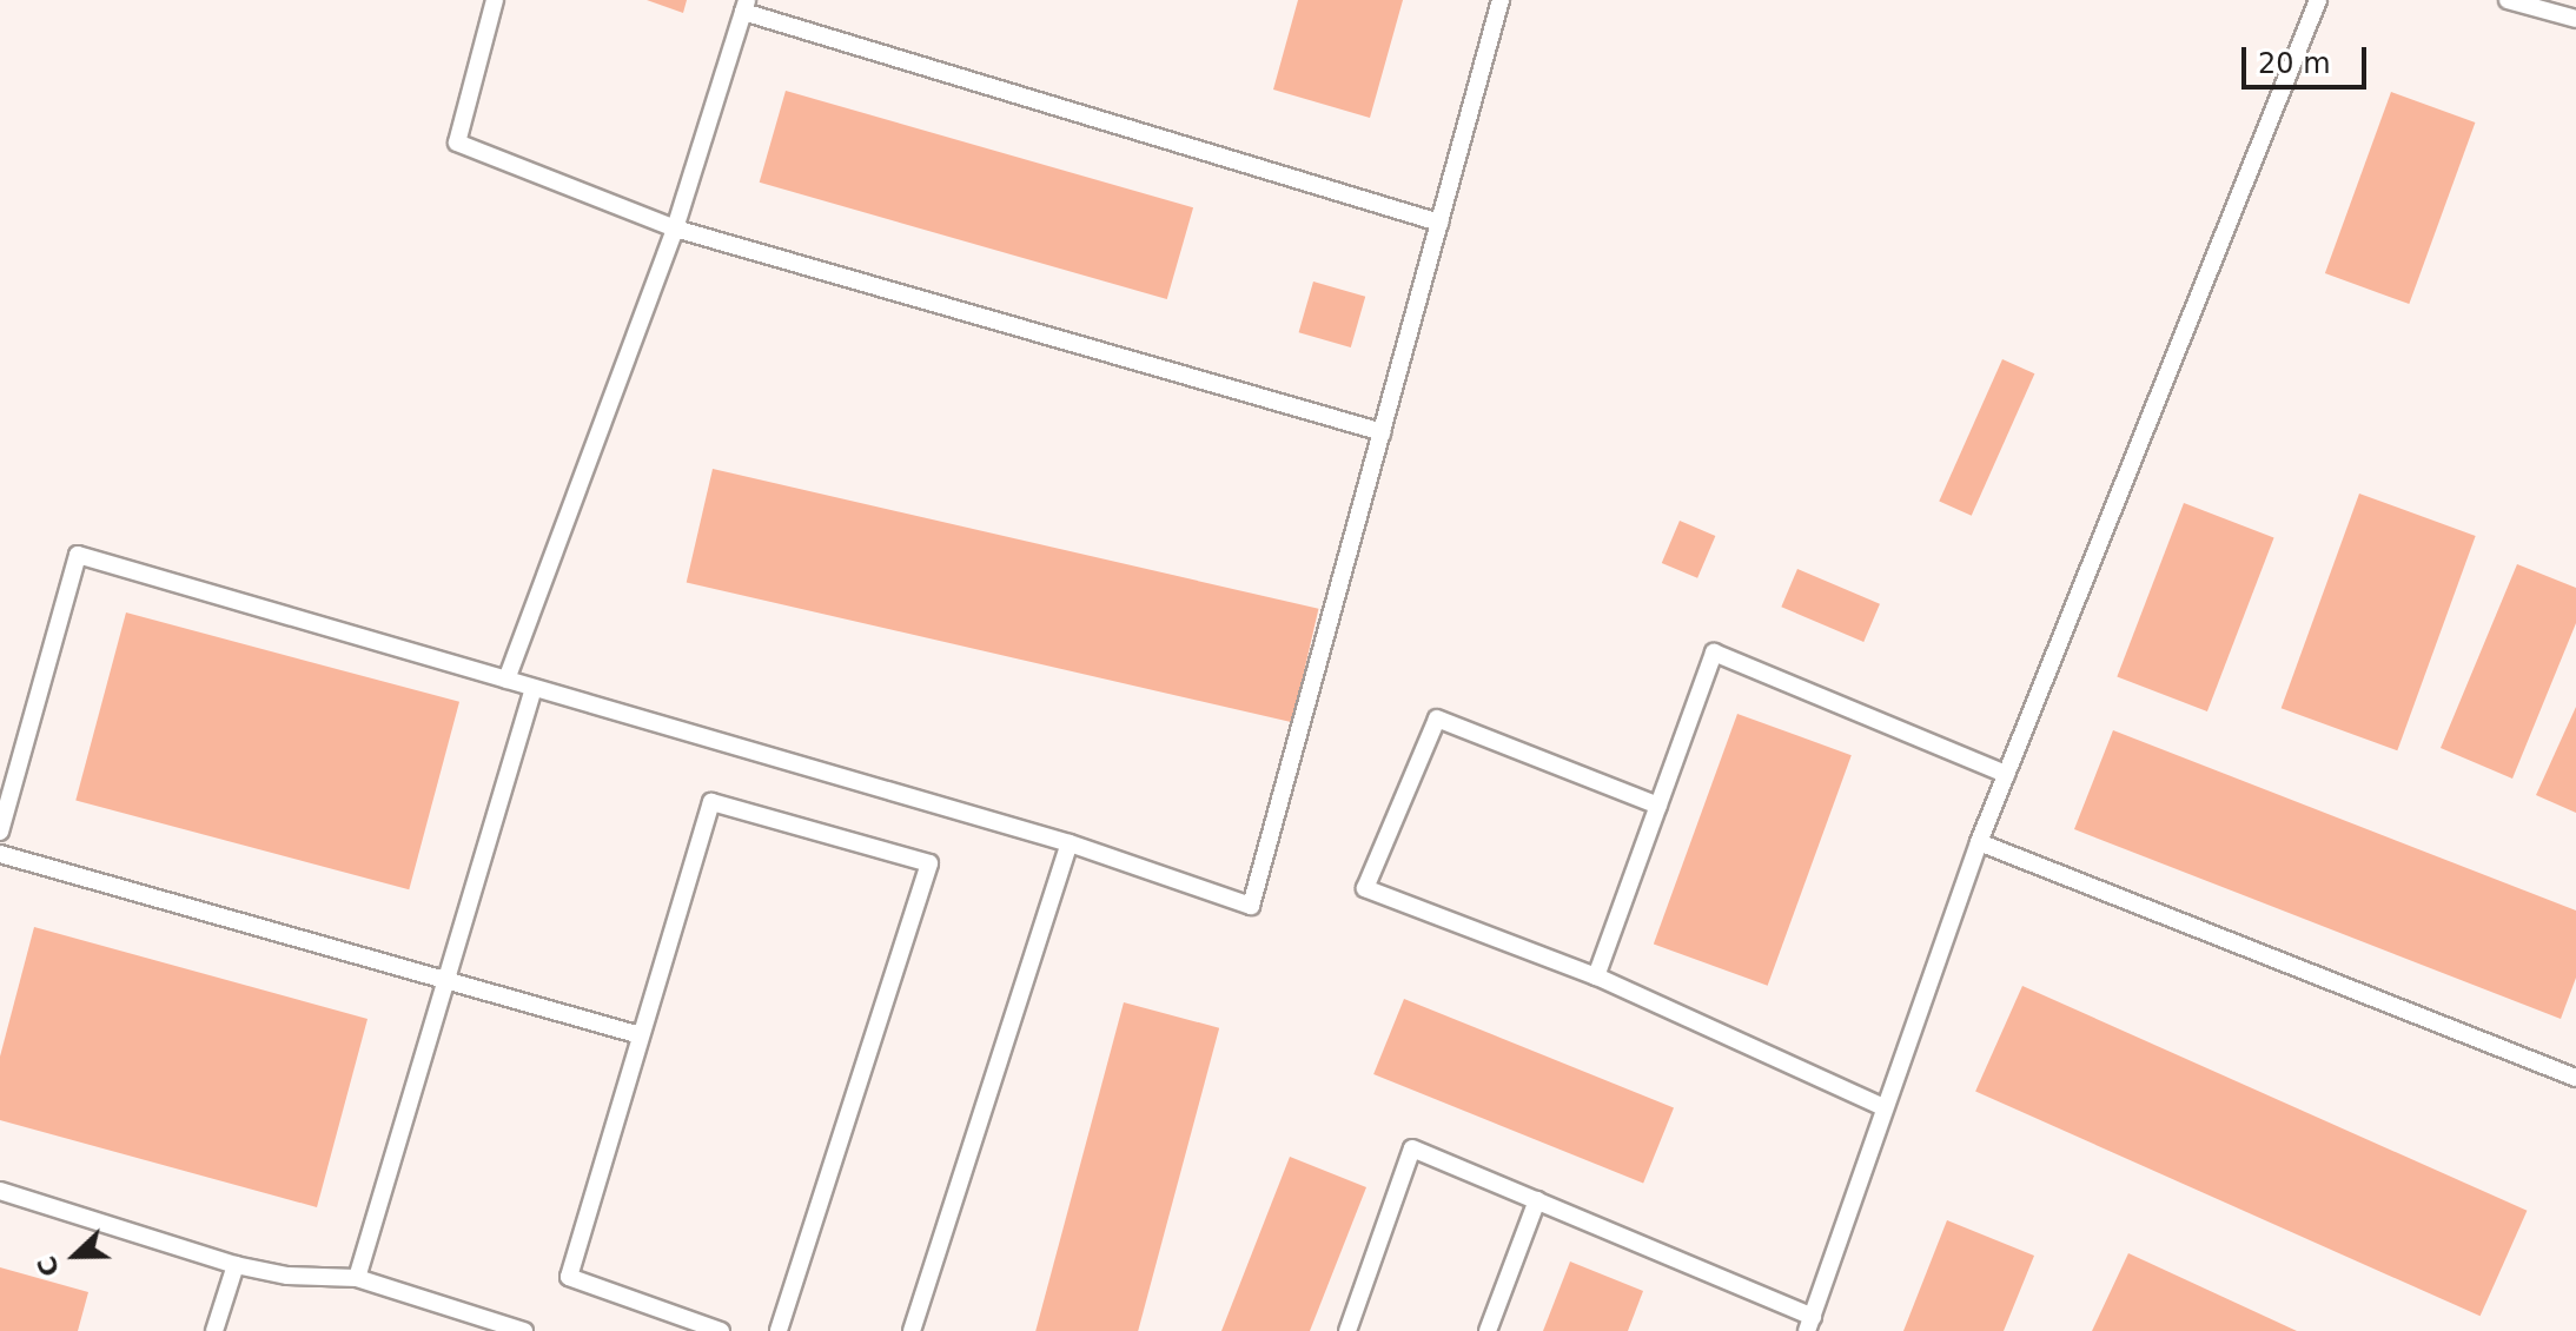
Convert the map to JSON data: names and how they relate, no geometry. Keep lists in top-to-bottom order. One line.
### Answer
{"scale_bar":"20 m","north":"left"}
